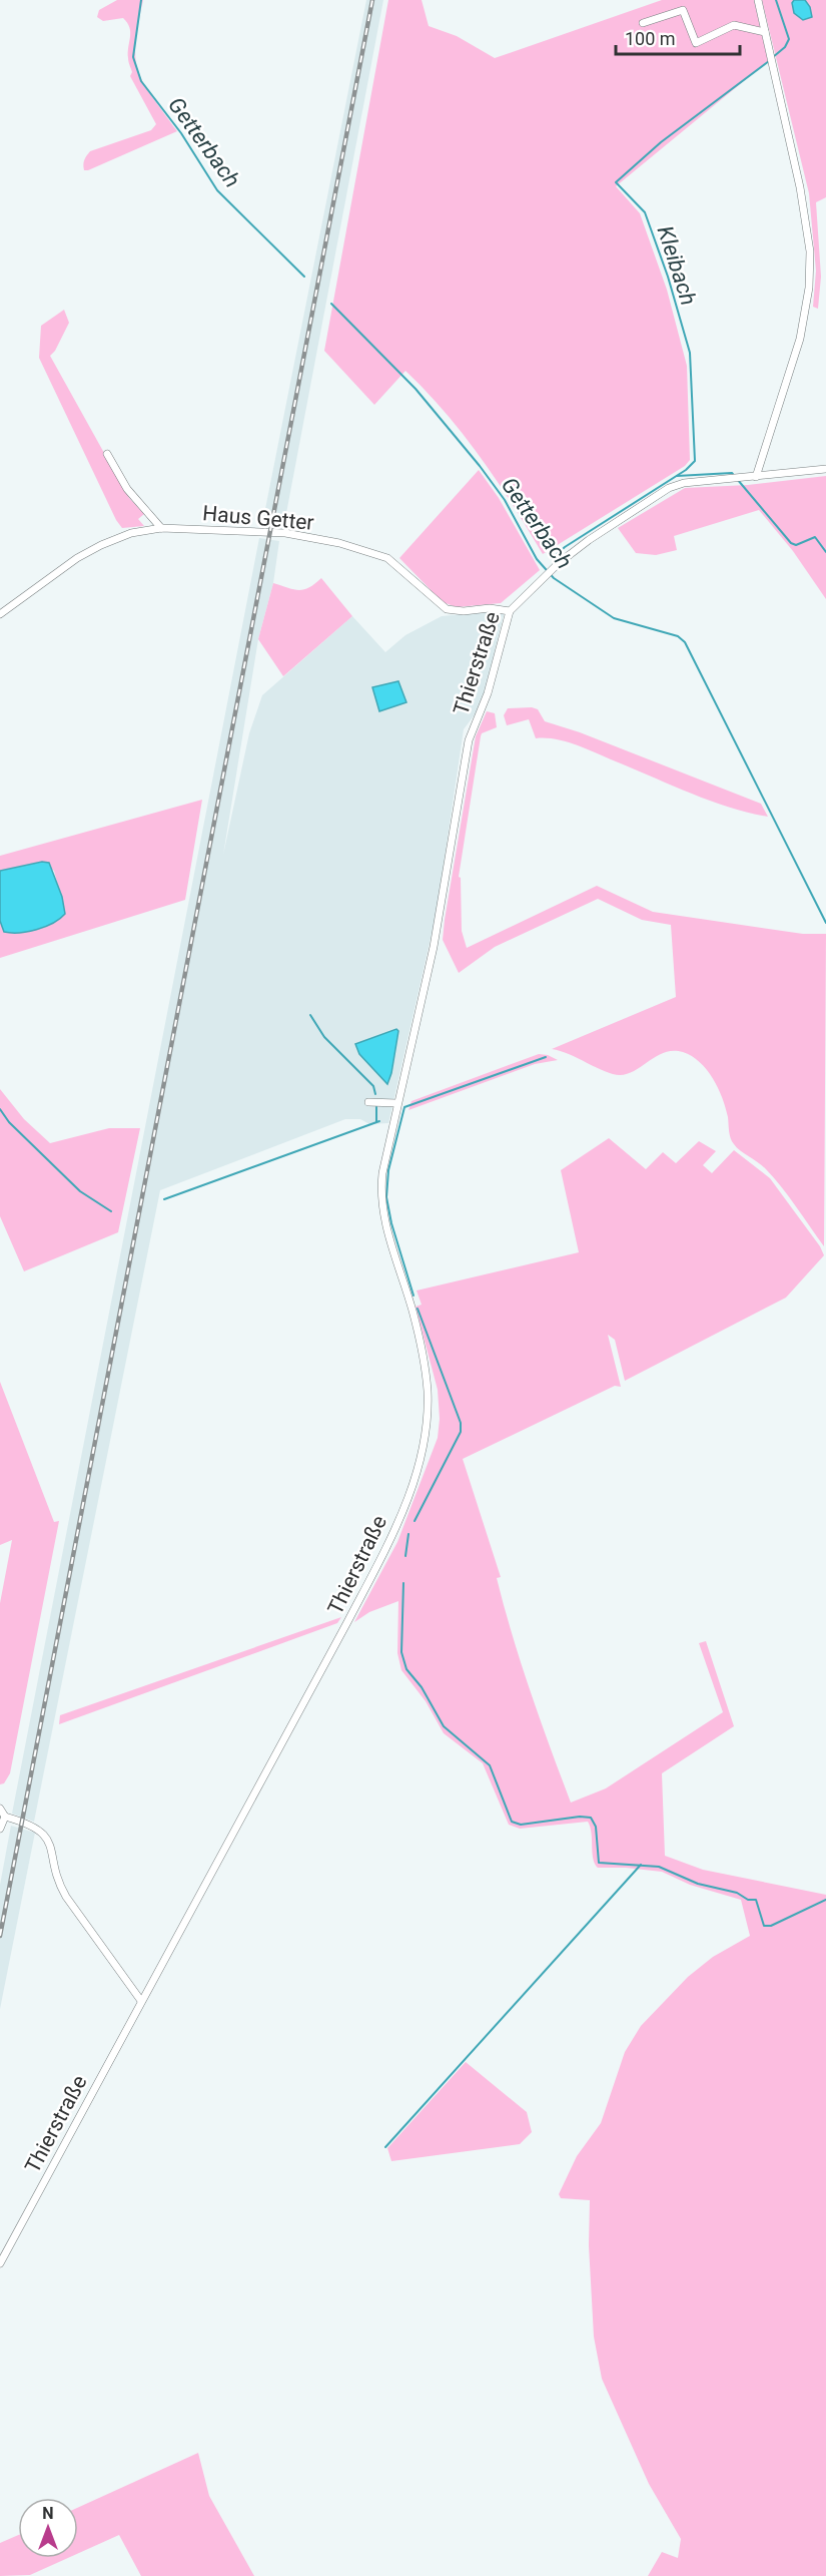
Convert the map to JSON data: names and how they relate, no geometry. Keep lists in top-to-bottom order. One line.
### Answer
{"streets":{"street":["Haus Getter","Thierstraße"]},"crossings":[["Haus Getter","Thierstraße"]],"water":["Getterbach","Kleibach"],"scale_bar":"100 m","north":"top"}
